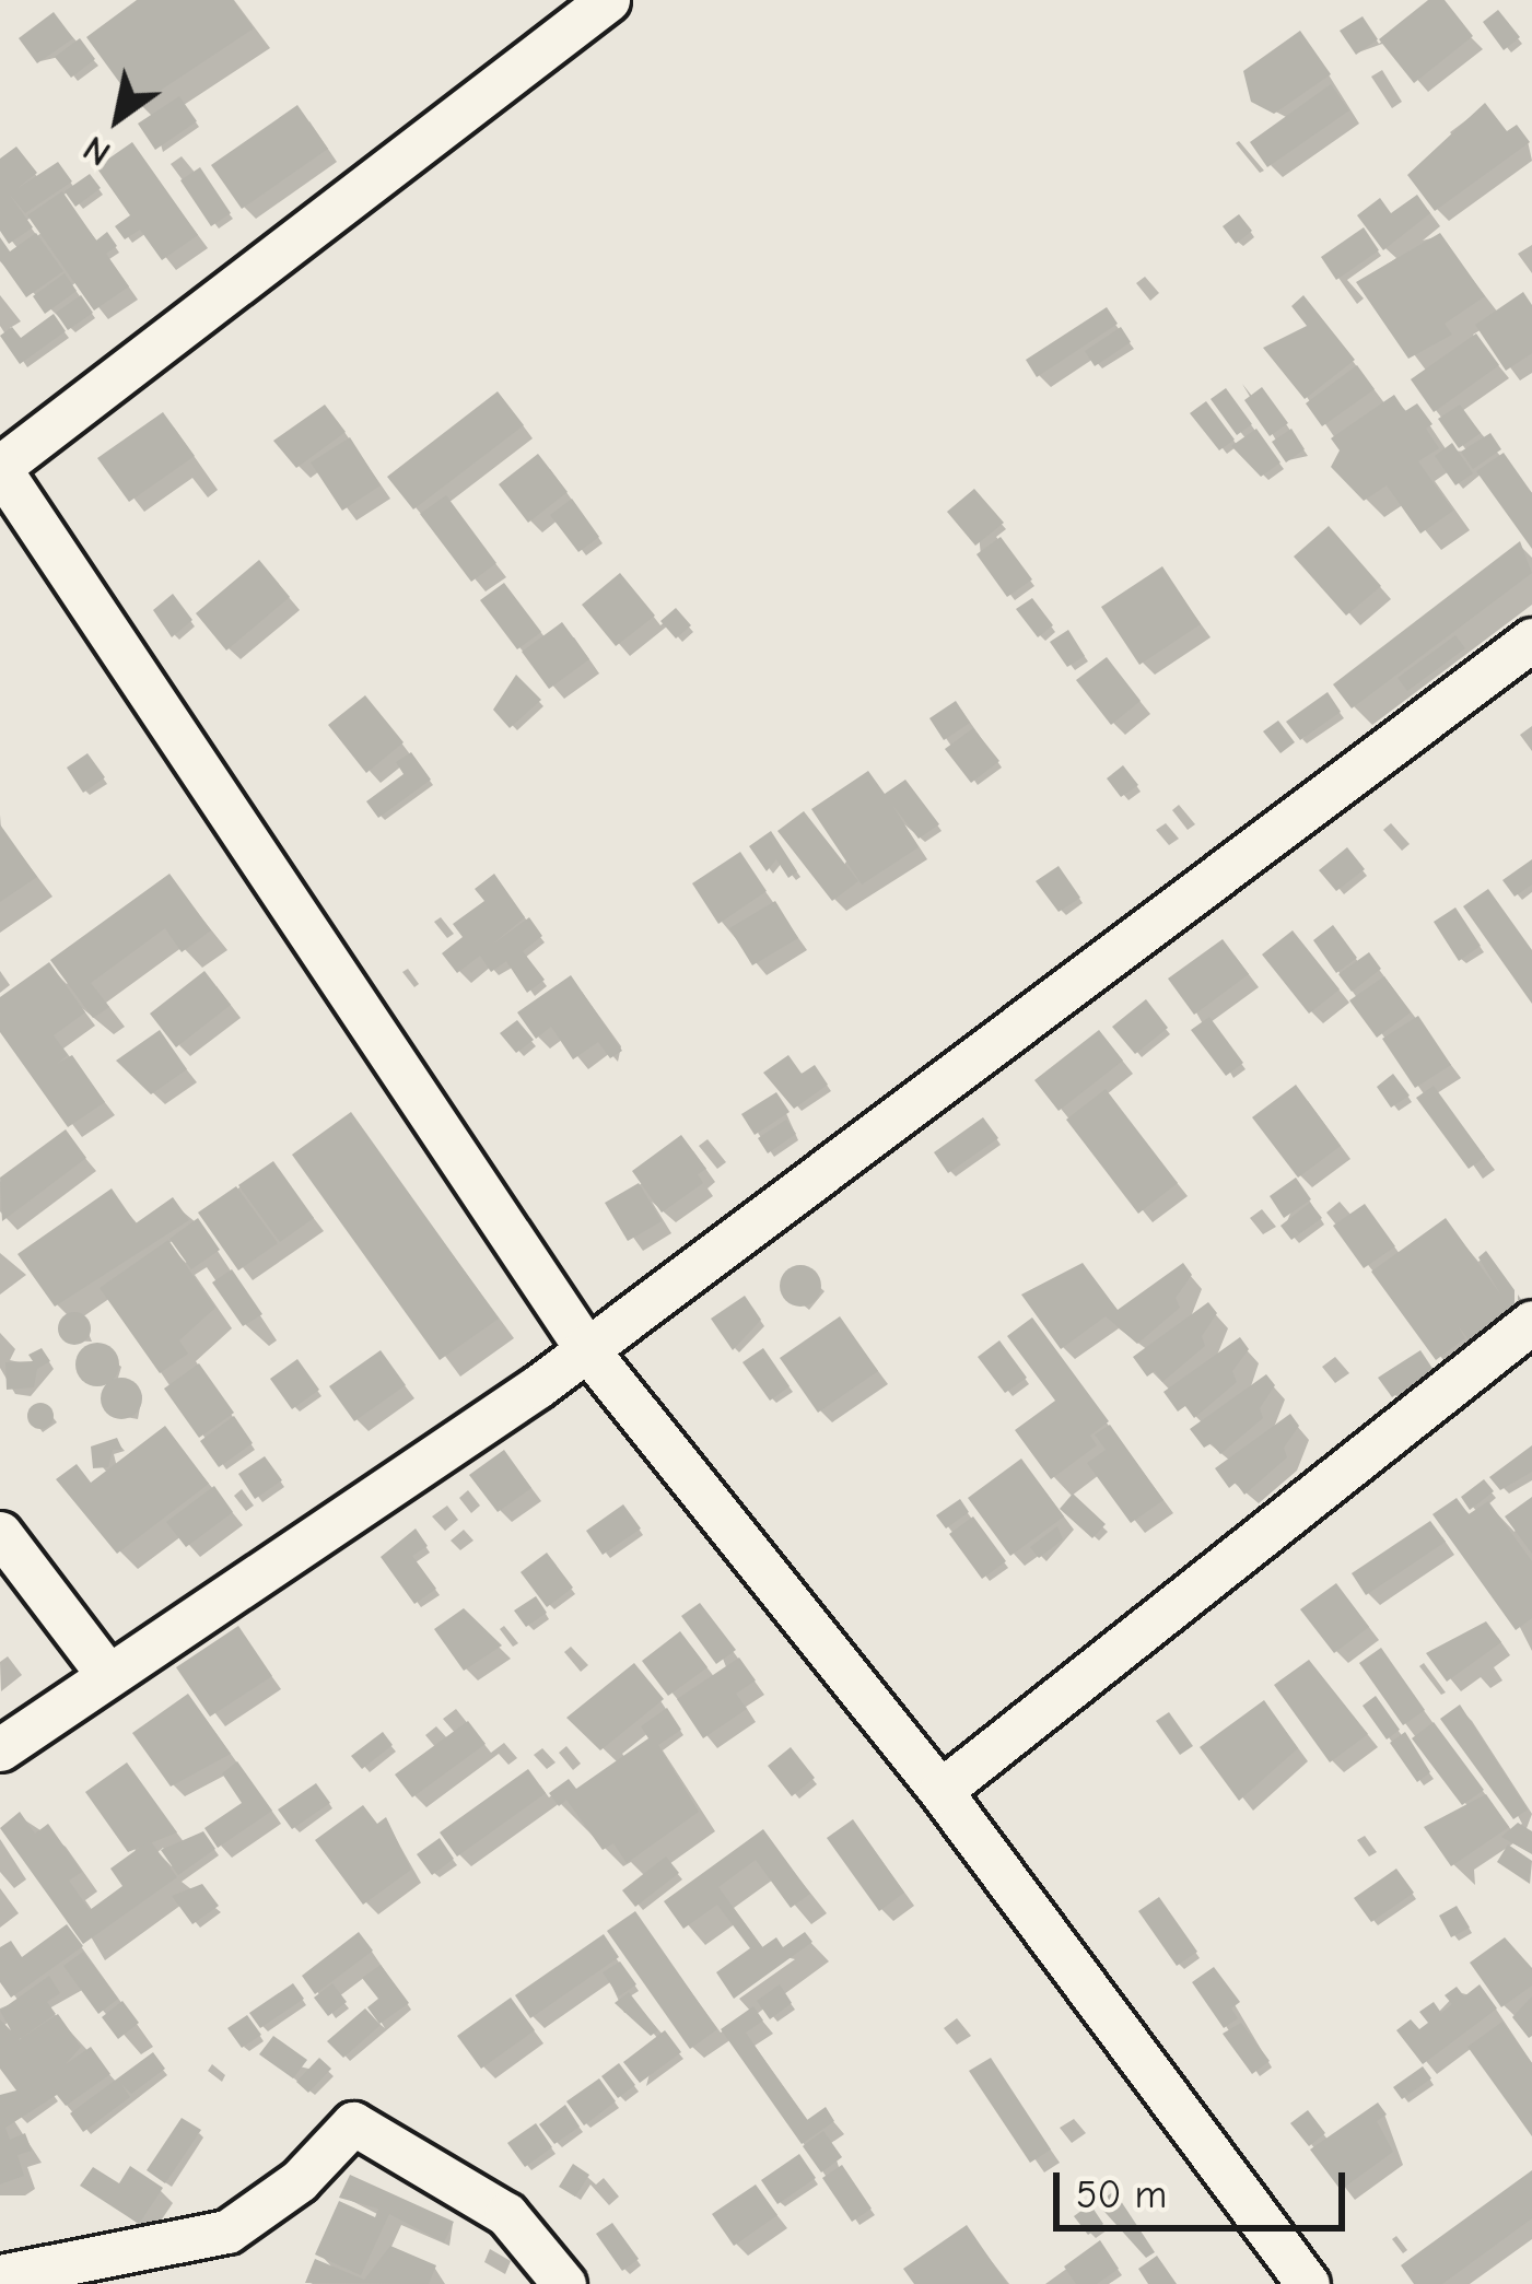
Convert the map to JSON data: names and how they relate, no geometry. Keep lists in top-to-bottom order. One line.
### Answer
{"scale_bar":"50 m","north":"bottom left"}
